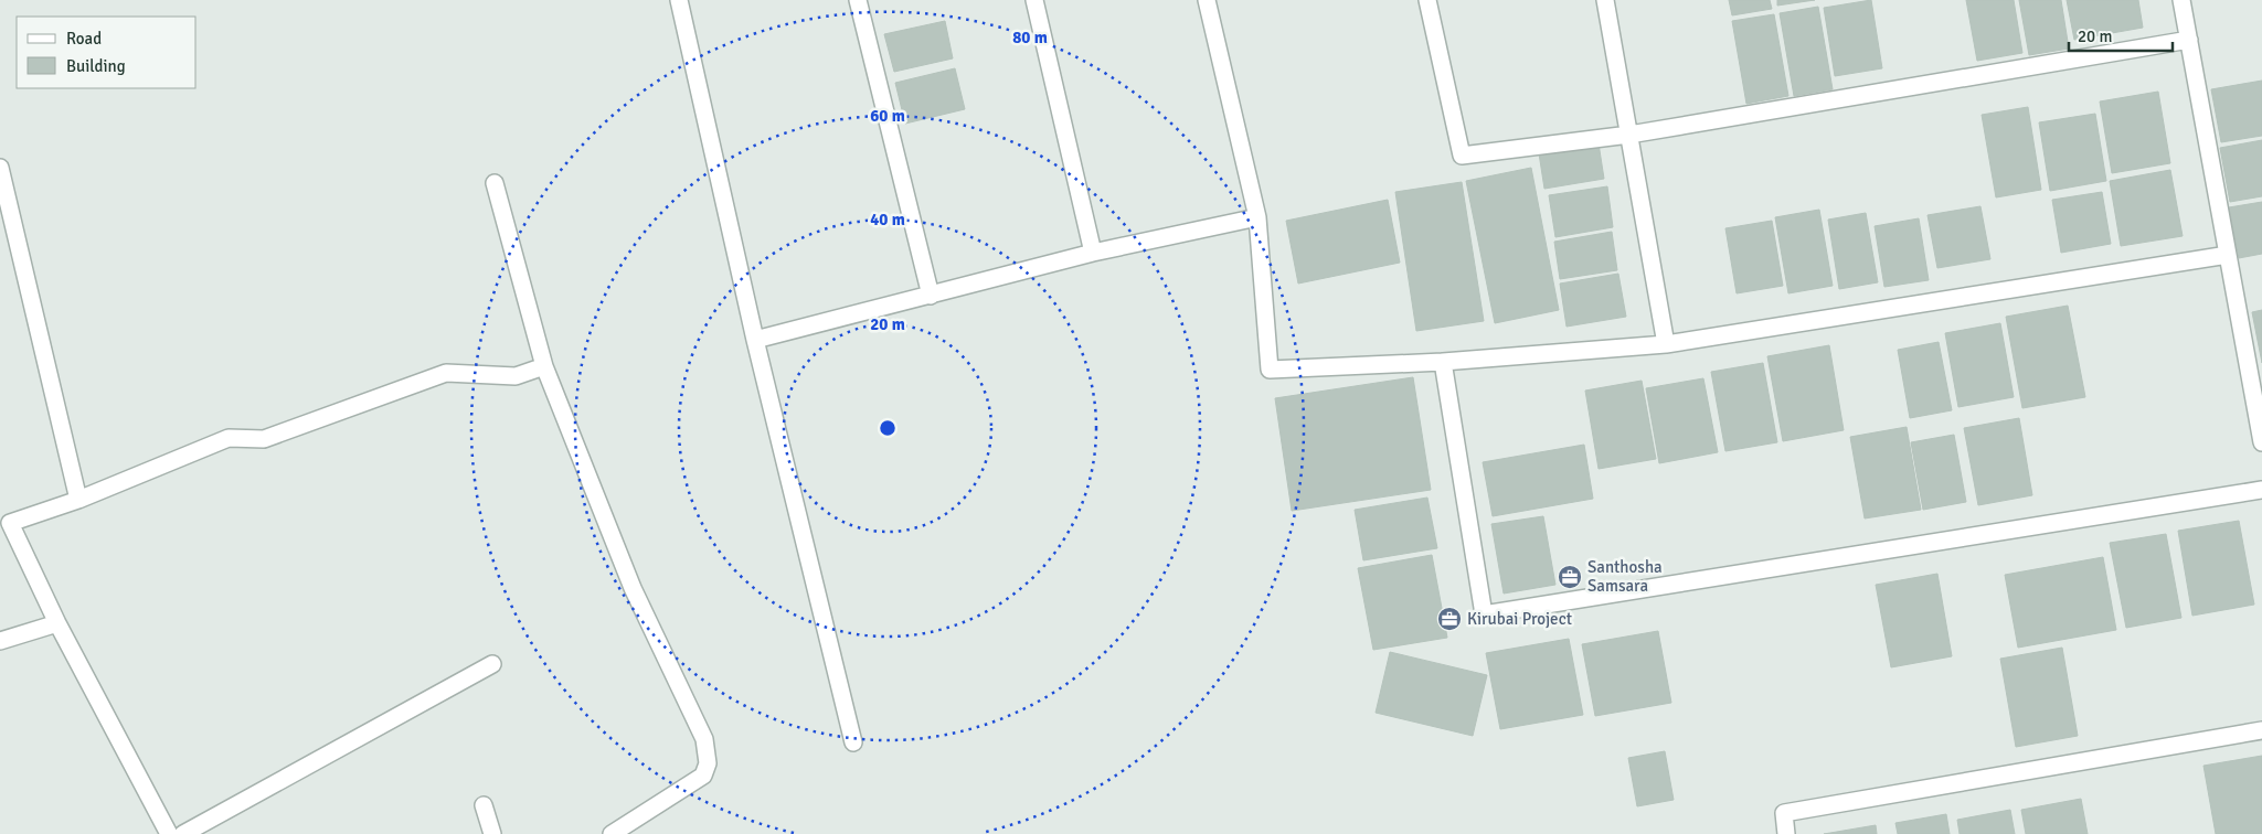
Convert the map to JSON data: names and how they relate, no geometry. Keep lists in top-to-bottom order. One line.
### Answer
{"places":{"office":["Santhosha Samsara","Kirubai Project"]},"legend":["Road","Building"],"scale_bar":"20 m","rings":["80 m","60 m","40 m","20 m"]}
